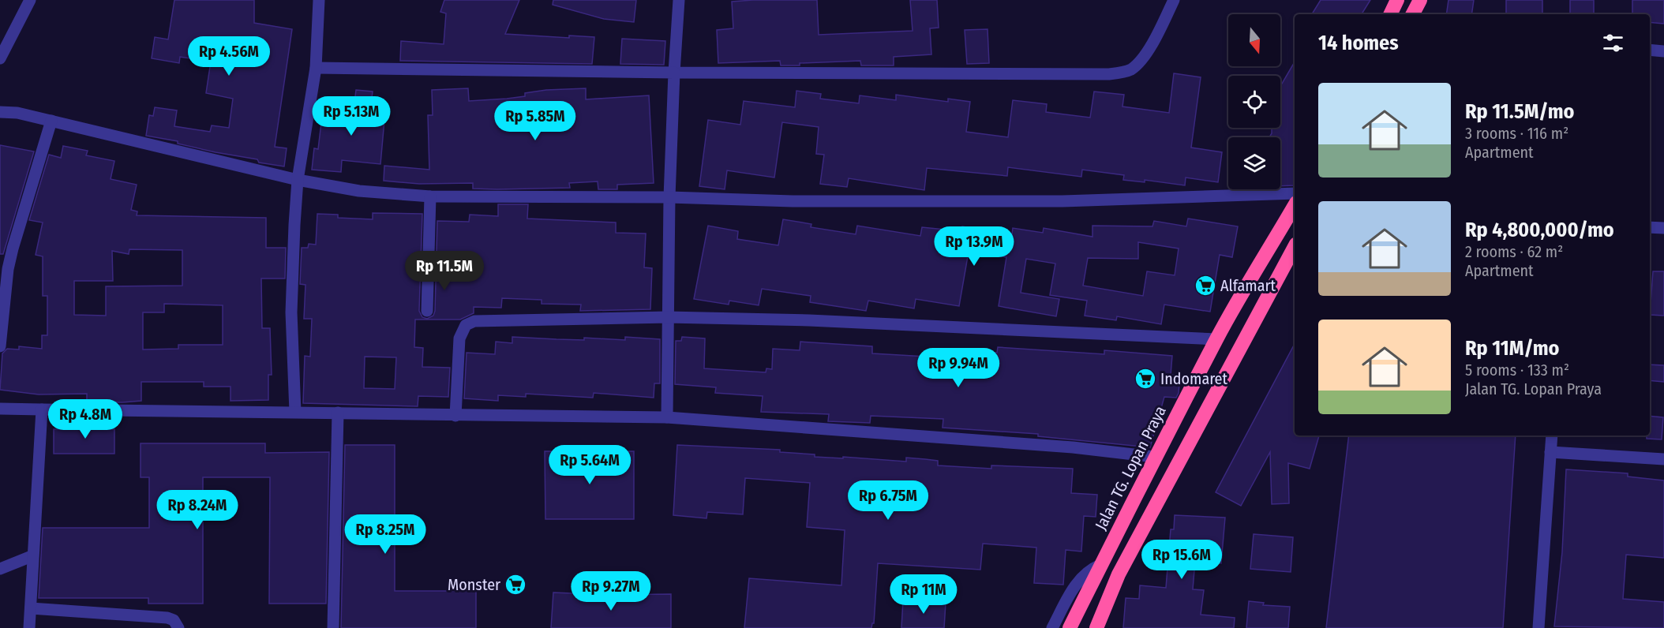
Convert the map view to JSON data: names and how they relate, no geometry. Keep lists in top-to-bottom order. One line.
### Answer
{"streets":{"highway":["Jalan TG. Lopan Praya"]},"places":{"supermarket":["Alfamart","Indomaret","Monster"]},"north":"bottom","page":{"heading":"14 homes","price":["Rp 4.56M","Rp 5.13M","Rp 5.85M","Rp 13.9M","Rp 11.5M","Rp 9.94M","Rp 4.8M","Rp 5.64M","Rp 6.75M","Rp 8.24M","Rp 8.25M","Rp 15.6M","Rp 9.27M","Rp 11M"],"list":[{"name":"Rp 11.5M/mo","note":"3 rooms · 116 m² · Apartment"},{"name":"Rp 4,800,000/mo","note":"2 rooms · 62 m² · Apartment"},{"name":"Rp 11M/mo","note":"5 rooms · 133 m² · Jalan TG. Lopan Praya"}]}}
